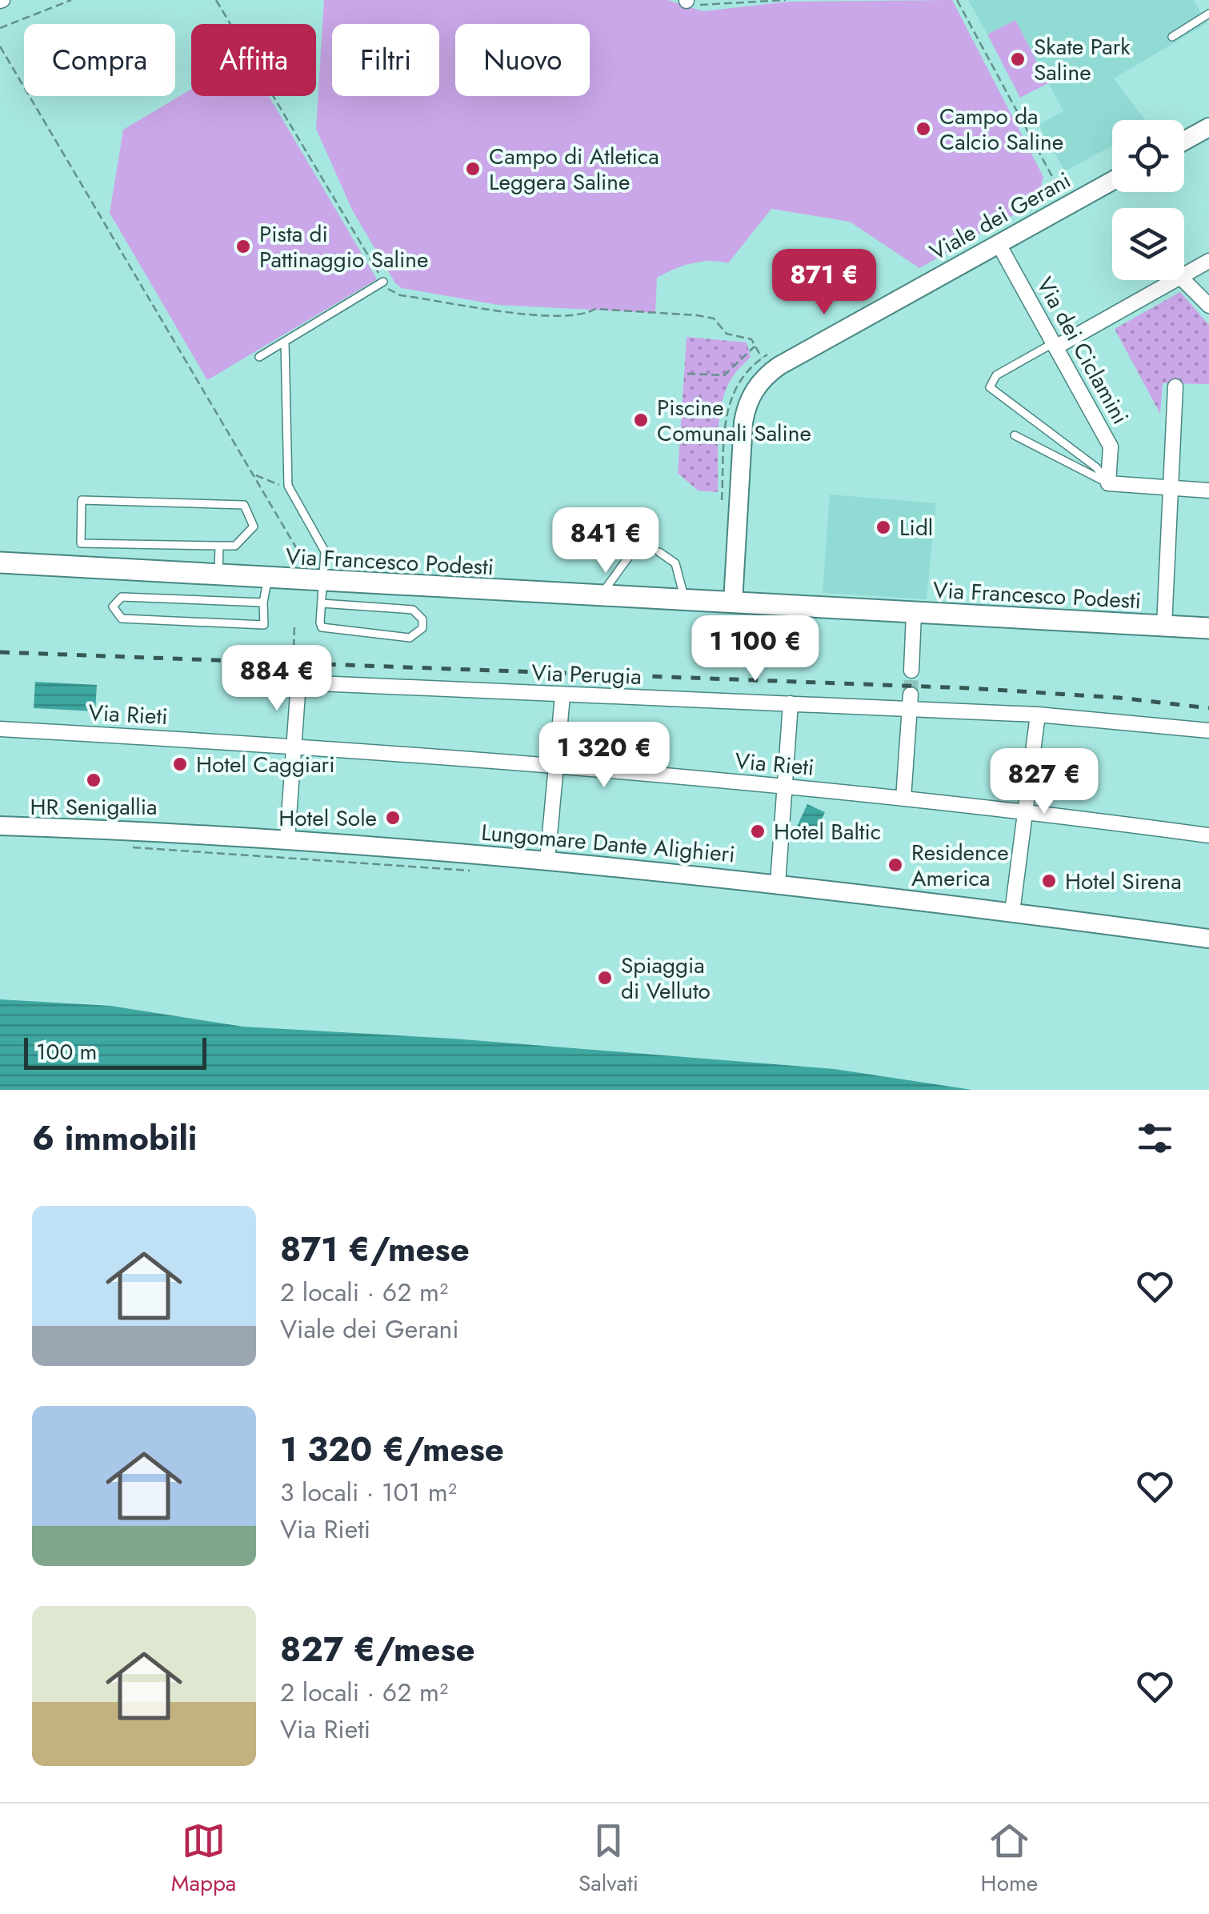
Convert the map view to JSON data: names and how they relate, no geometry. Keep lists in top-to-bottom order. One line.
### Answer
{"streets":{"main road":["Via Francesco Podesti"],"street":["Viale dei Gerani","Via dei Ciclamini","Via Perugia","Via Rieti","Lungomare Dante Alighieri"]},"crossings":[["Viale dei Gerani","Via dei Ciclamini"],["Viale dei Gerani","Via Francesco Podesti"],["Via Perugia","Via Rieti"]],"places":["Skate Park Saline","Campo da Calcio Saline","Campo di Atletica Leggera Saline","Pista di Pattinaggio Saline","Piscine Comunali Saline","Lidl","Hotel Caggiari","HR Senigallia","Hotel Sole","Hotel Baltic","Residence America","Hotel Sirena","Spiaggia di Velluto"],"scale_bar":"100 m","page":{"chip":["Compra","Affitta","Filtri","Nuovo"],"price":["871 €","841 €","1 100 €","884 €","1 320 €","827 €"],"scale":"100 m","heading":"6 immobili","list":[{"name":"871 €/mese","note":"2 locali · 62 m² · Viale dei Gerani"},{"name":"1 320 €/mese","note":"3 locali · 101 m² · Via Rieti"},{"name":"827 €/mese","note":"2 locali · 62 m² · Via Rieti"}],"tabs":["Mappa","Salvati","Home"]}}
